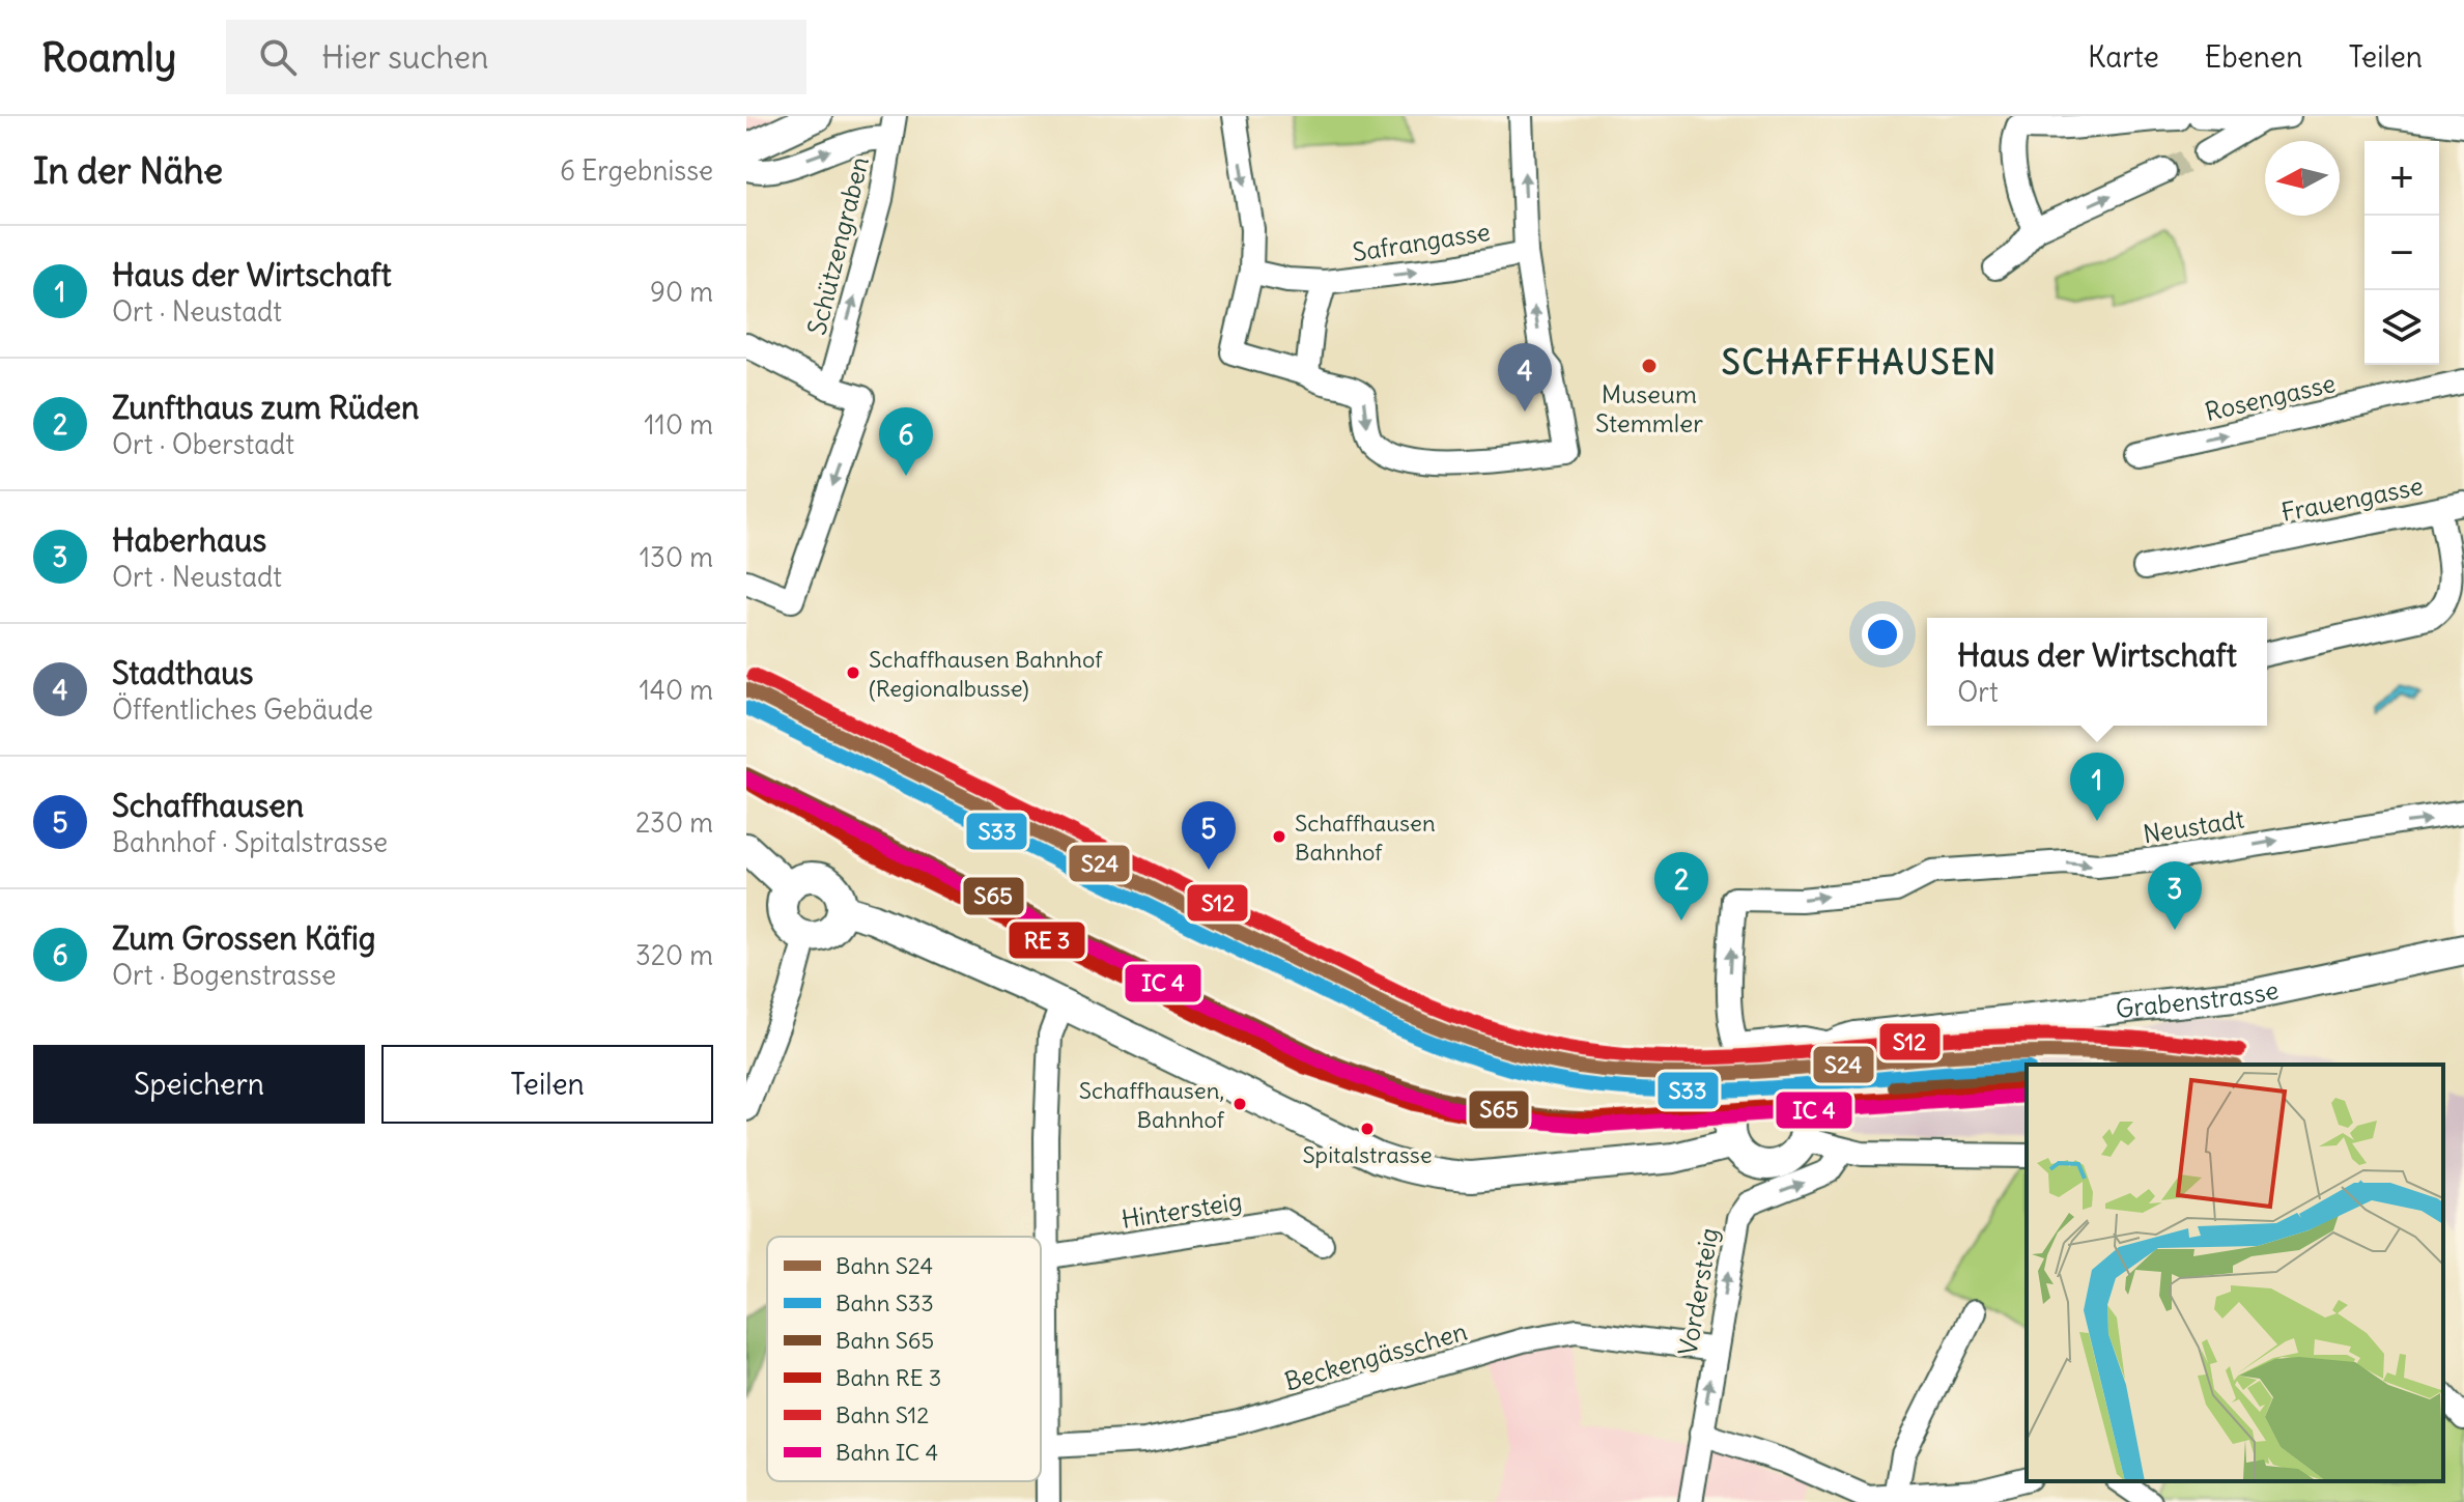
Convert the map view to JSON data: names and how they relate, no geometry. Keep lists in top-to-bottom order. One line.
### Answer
{"streets":{"main road":["Grabenstrasse"],"street":["Safrangasse","Schützengraben","Rosengasse","Frauengasse","Neustadt","Hintersteig","Vordersteig","Beckengässchen"]},"crossings":[["Neustadt","Grabenstrasse"],["Vordersteig","Beckengässchen"]],"one_way":["Safrangasse","Schützengraben","Rosengasse","Neustadt","Vordersteig"],"districts":["SCHAFFHAUSEN"],"places":["Museum Stemmler","Schaffhausen Bahnhof (Regionalbusse)","Schaffhausen Bahnhof","Schaffhausen, Bahnhof","Spitalstrasse"],"lines":["rail line S12","rail line S24","rail line S33","rail line S65"],"legend":["Bahn S24","Bahn S33","Bahn S65","Bahn RE 3","Bahn S12","Bahn IC 4"],"north":"left","page":{"header":"Roamly","search":"Hier suchen","nav":["Karte","Ebenen","Teilen"],"heading":["In der Nähe","6 Ergebnisse"],"map_buttons":["+","−"],"list":[{"mark":"1","name":"Haus der Wirtschaft","note":"Ort · Neustadt","value":"90 m"},{"mark":"2","name":"Zunfthaus zum Rüden","note":"Ort · Oberstadt","value":"110 m"},{"mark":"3","name":"Haberhaus","note":"Ort · Neustadt","value":"130 m"},{"mark":"4","name":"Stadthaus","note":"Öffentliches Gebäude","value":"140 m"},{"mark":"5","name":"Schaffhausen","note":"Bahnhof · Spitalstrasse","value":"230 m"},{"mark":"6","name":"Zum Grossen Käfig","note":"Ort · Bogenstrasse","value":"320 m"}],"pins":["4","6","1","5","2","3"],"popup":["Haus der Wirtschaft","Ort"],"buttons":["Speichern","Teilen"]}}
